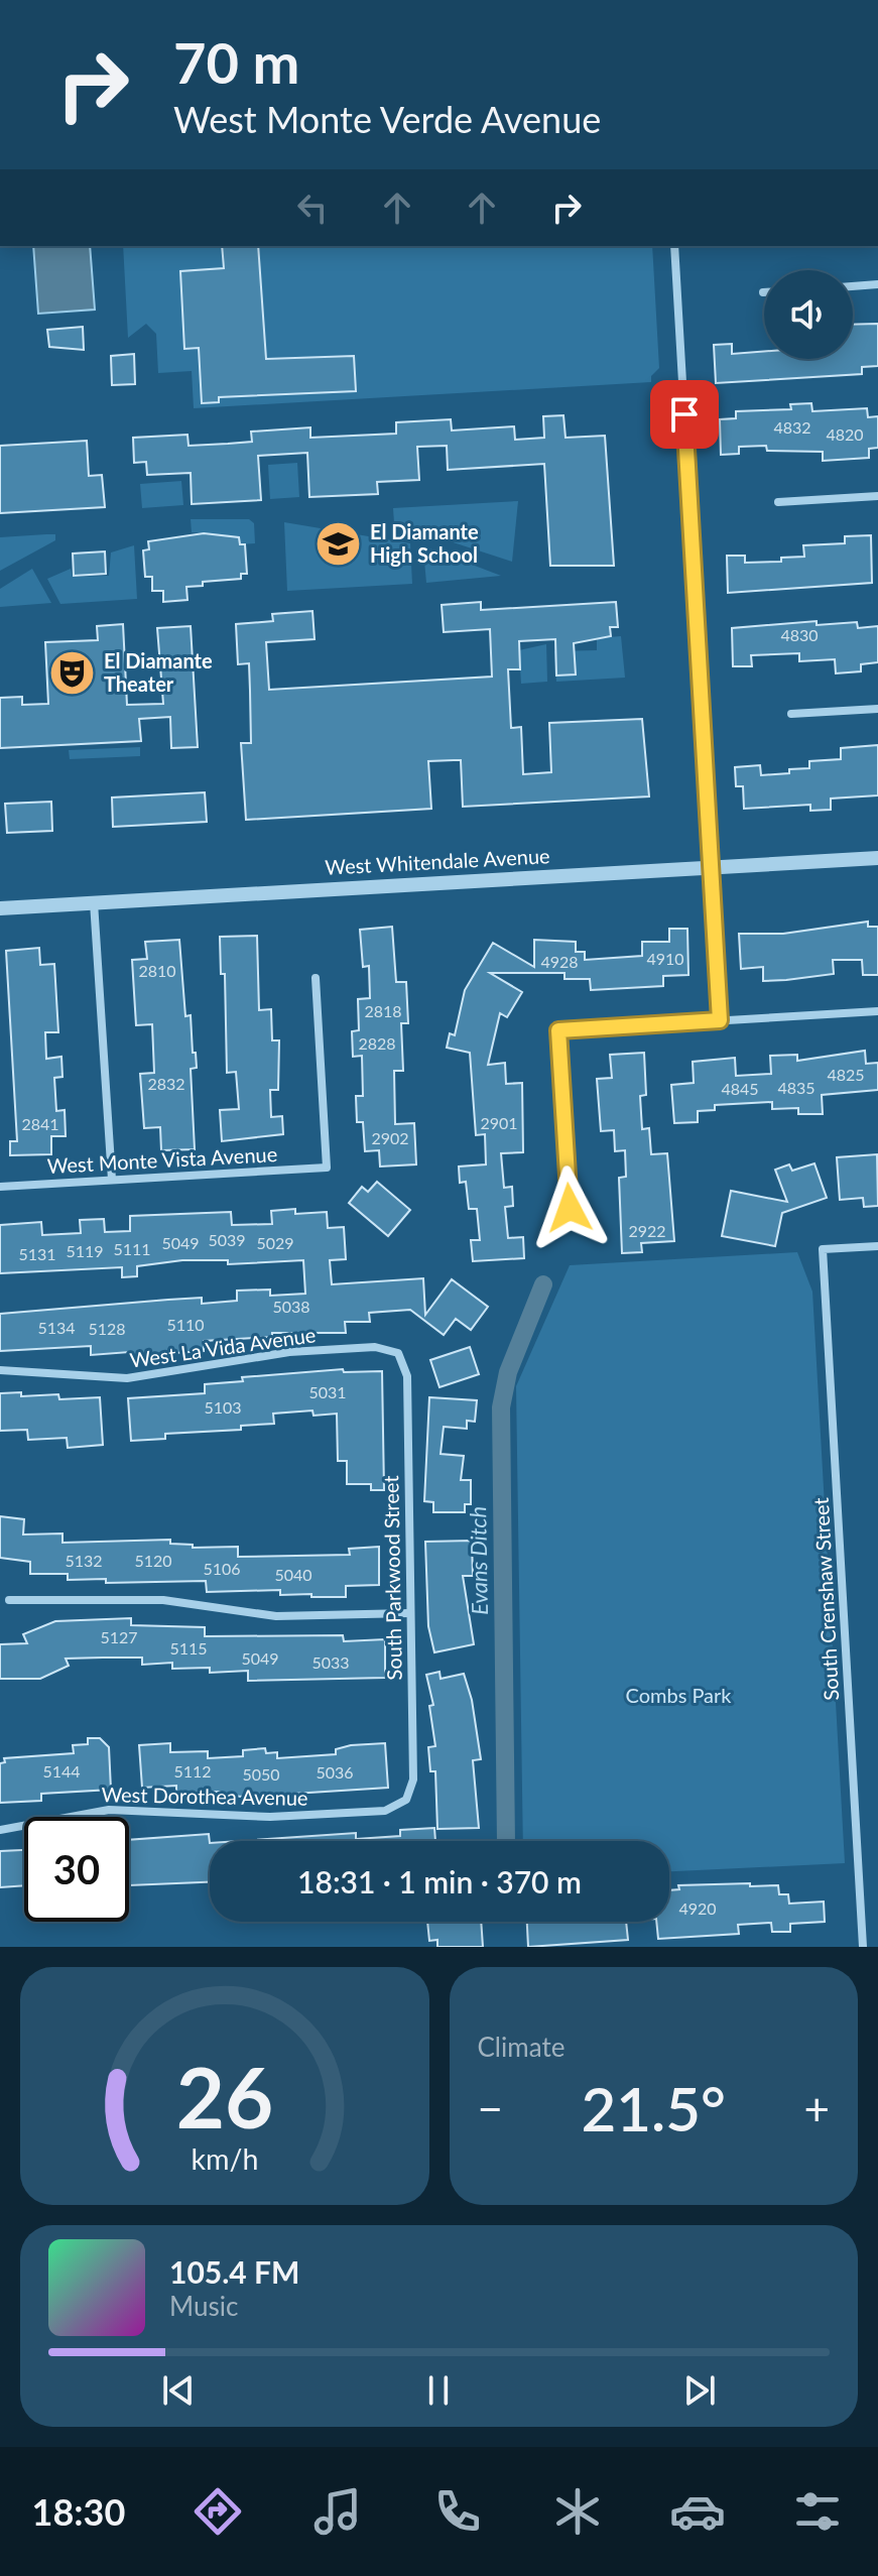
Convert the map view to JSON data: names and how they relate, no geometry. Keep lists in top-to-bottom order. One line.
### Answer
{"streets":{"street":["West Whitendale Avenue","West Monte Vista Avenue","West La Vida Avenue","South Parkwood Street","South Crenshaw Street","West Dorothea Avenue"]},"crossings":[["West La Vida Avenue","South Parkwood Street"],["South Parkwood Street","West Dorothea Avenue"]],"water":["Evans Ditch"],"parks":["Combs Park"],"places":{"school or university":["El Diamante High School"],"theatre":["El Diamante Theater"]},"house_numbers":["4832","4820","4830","4910","4928","2810","2818","2828","4825","2832","4835","4845","2901","2841","2902","2922","5039","5049","5029","5111","5119","5131","5038","5110","5134","5128","5031","5103","5132","5120","5106","5040","5127","5115","5049","5033","5144","5112","5036","5050","4920"],"page":{"turn":["70 m","West Monte Verde Avenue"],"limit":"30","trip":"18:31 · 1 min · 370 m","tile":"Climate","heat":["−","21.5°","+"],"song":["105.4 FM","Music"],"tabs":"18:30","gauge":["26","km/h"]}}
